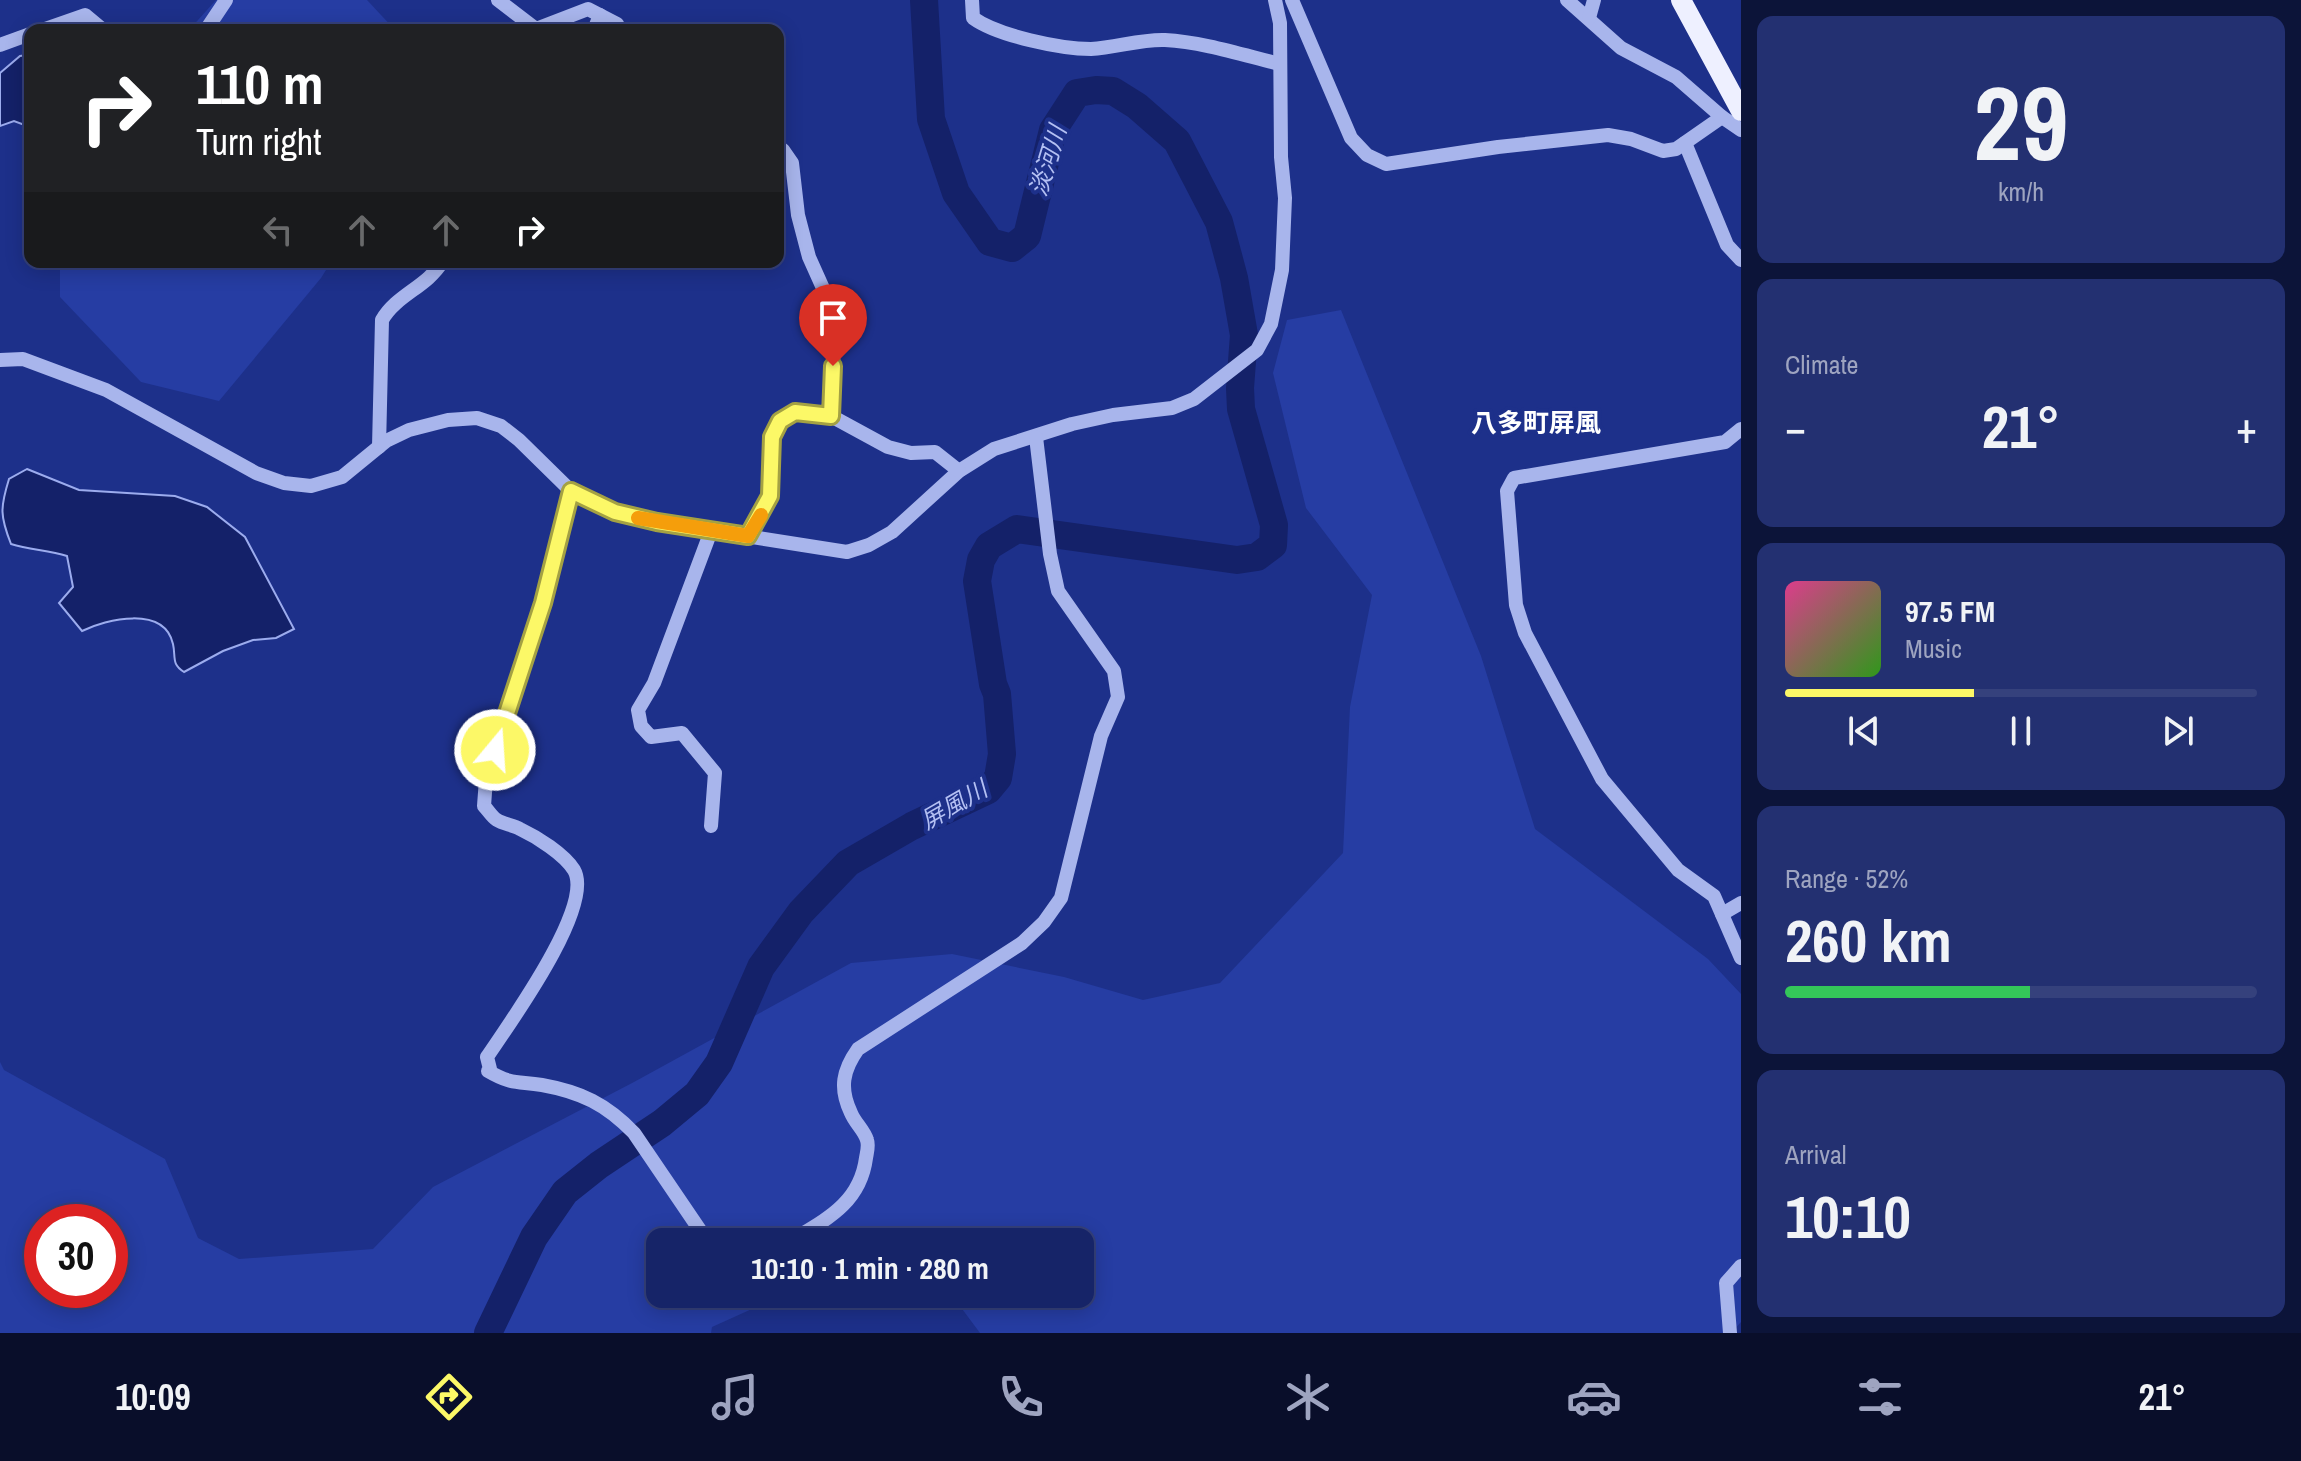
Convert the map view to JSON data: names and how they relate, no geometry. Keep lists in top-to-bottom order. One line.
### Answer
{"districts":["八多町屏風"],"water":["淡河川","屏風川"],"page":{"tile":[["29","km/h"],"Climate",["Range · 52%","260 km"],["Arrival","10:10"]],"turn":["110 m","Turn right"],"heat":["−","21°","+"],"song":["97.5 FM","Music"],"limit":"30","trip":"10:10 · 1 min · 280 m","tabs":["10:09","21°"]}}
